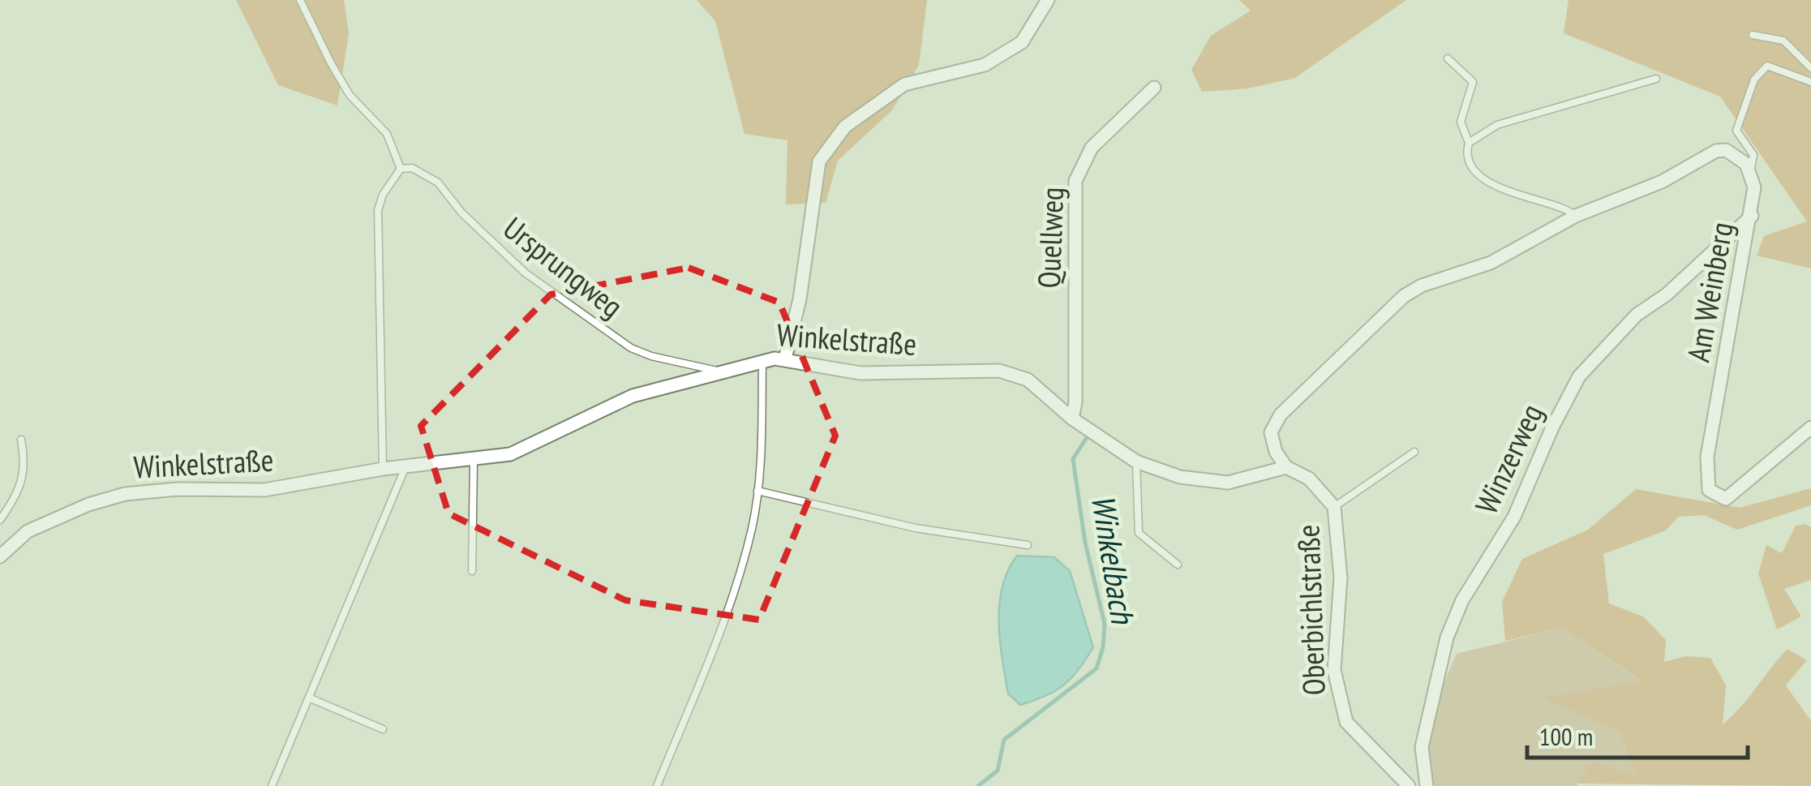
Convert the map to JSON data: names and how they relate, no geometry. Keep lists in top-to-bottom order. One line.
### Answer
{"streets":{"street":["Quellweg","Am Weinberg","Winkelstraße","Winzerweg","Oberbichlstraße"],"lane":["Ursprungweg"]},"crossings":[["Quellweg","Winkelstraße"],["Ursprungweg","Winkelstraße"],["Am Weinberg","Winzerweg"]],"water":["Winkelbach"],"scale_bar":"100 m"}
